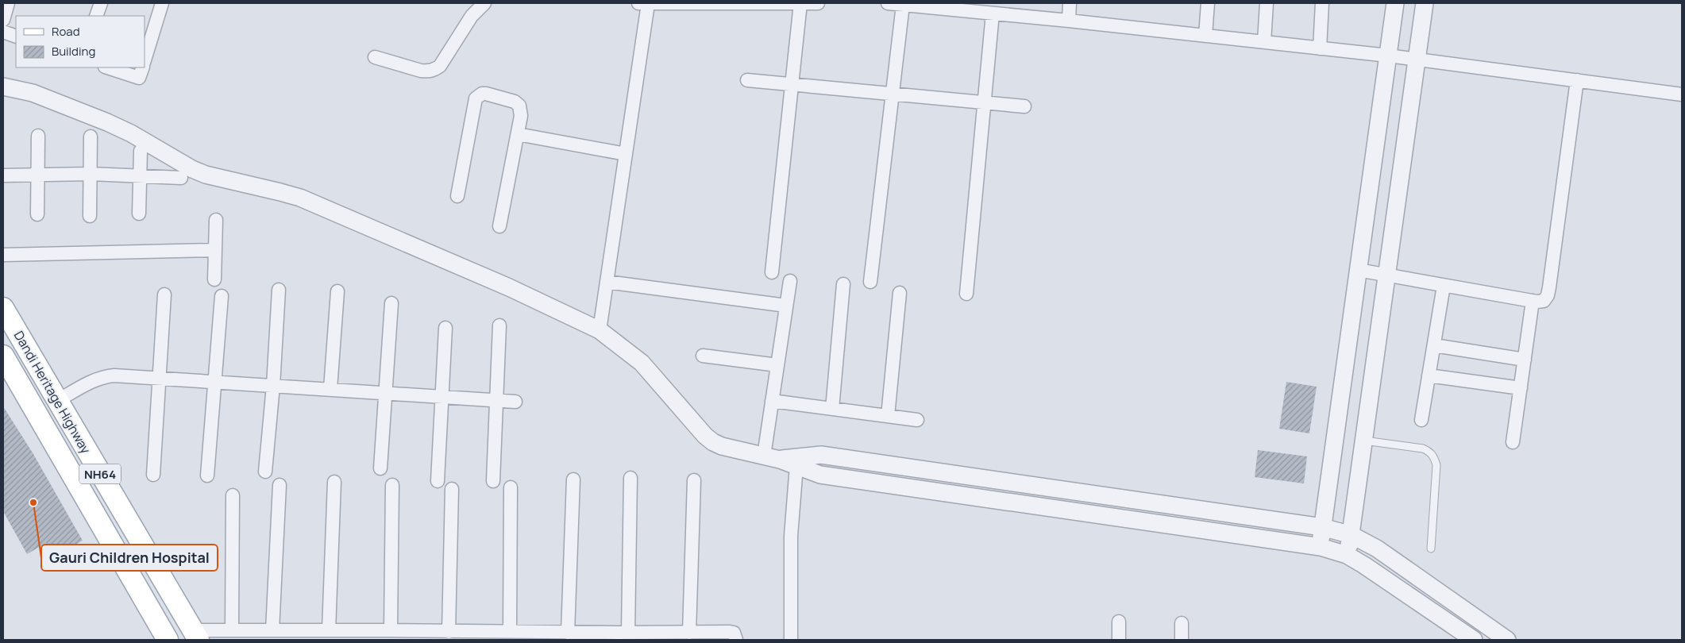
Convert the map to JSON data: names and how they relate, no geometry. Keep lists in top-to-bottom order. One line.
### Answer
{"streets":{"main road":["Dandi Heritage Highway","NH64"]},"places":["Gauri Children Hospital"],"legend":["Road","Building"]}
